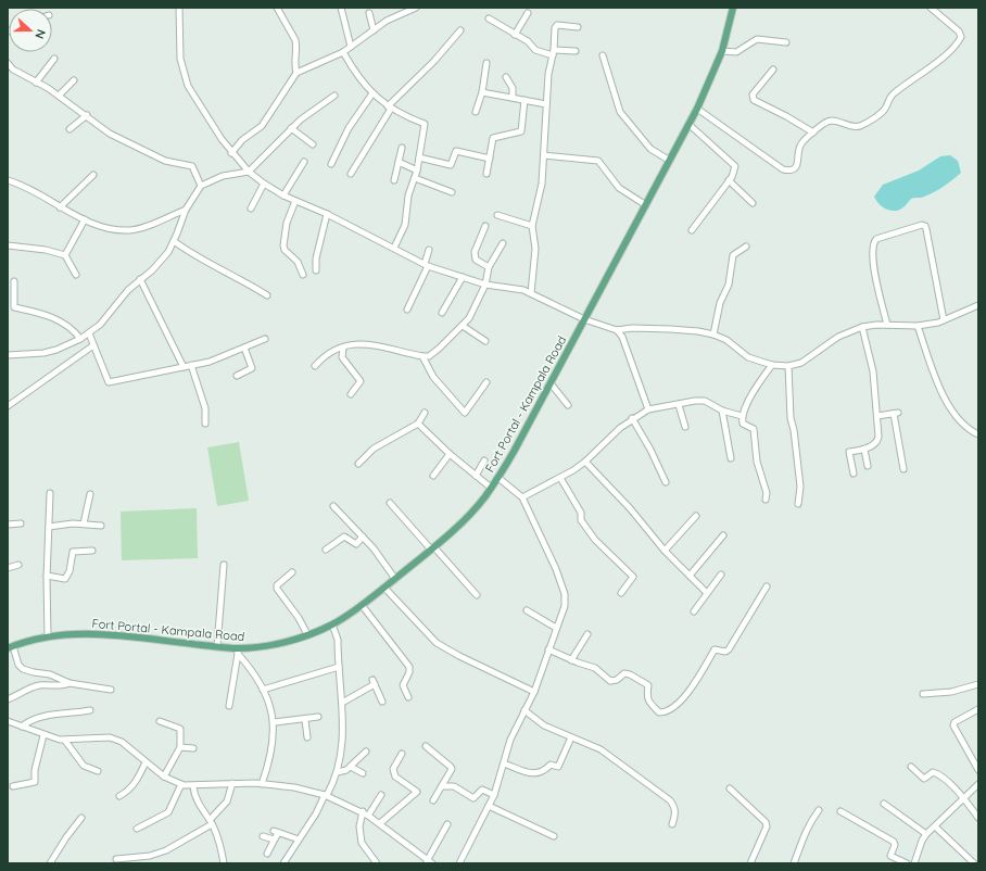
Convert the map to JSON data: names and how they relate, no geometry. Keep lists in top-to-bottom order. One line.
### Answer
{"streets":{"main road":["Fort Portal - Kampala Road"]},"north":"right"}
